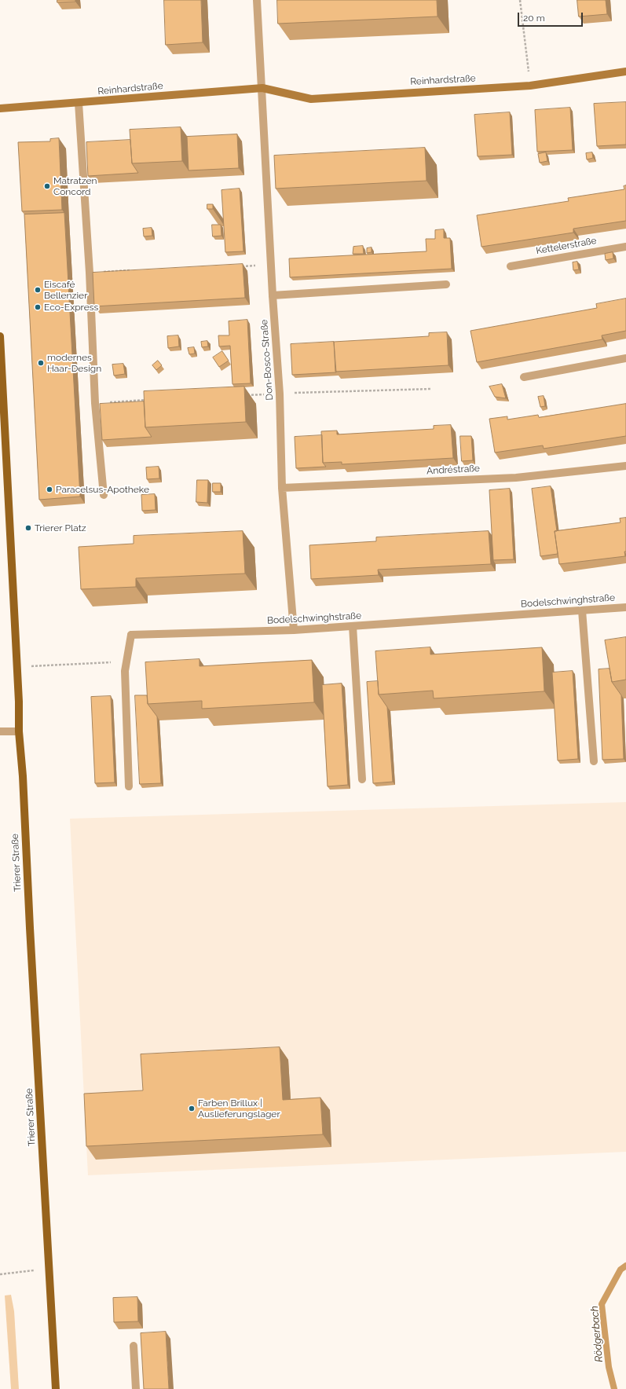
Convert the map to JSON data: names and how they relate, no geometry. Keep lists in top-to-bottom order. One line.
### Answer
{"streets":{"main road":["Trierer Straße"],"street":["Reinhardstraße","Kettelerstraße","Don-Bosco-Straße","Andréstraße","Bodelschwinghstraße"]},"crossings":[["Reinhardstraße","Don-Bosco-Straße"],["Don-Bosco-Straße","Andréstraße"],["Don-Bosco-Straße","Bodelschwinghstraße"]],"water":["Rödgerbach"],"places":["Matratzen Concord","Eiscafé Bellenzier","Eco-Express","modernes Haar-Design","Paracelsus-Apotheke","Trierer Platz","Farben Brillux | Auslieferungslager"],"scale_bar":"20 m"}
